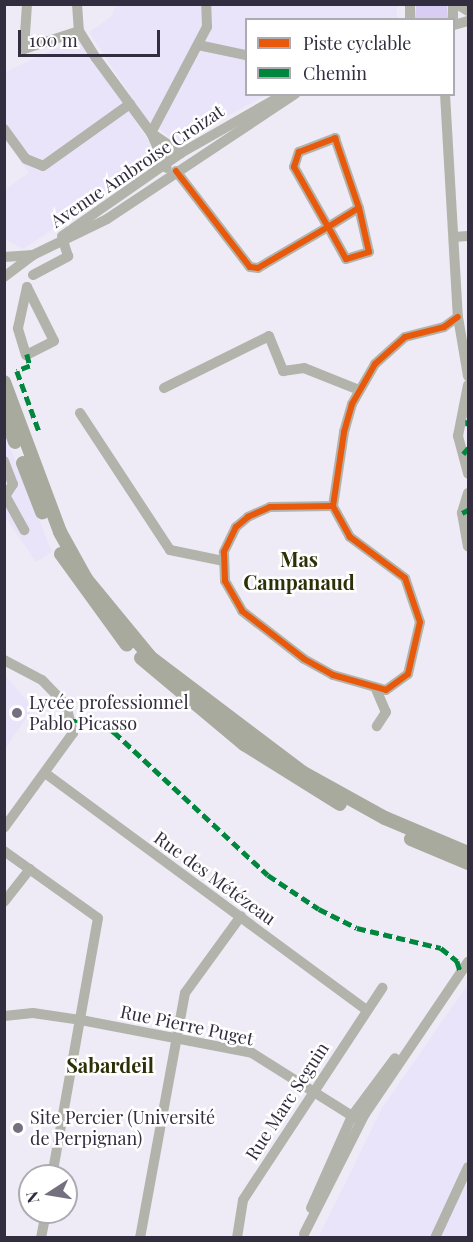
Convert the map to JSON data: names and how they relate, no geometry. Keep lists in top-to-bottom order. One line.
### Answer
{"streets":{"street":["Avenue Ambroise Croizat","Rue des Métézeau","Rue Pierre Puget","Rue Marc Seguin"]},"crossings":[["Rue des Métézeau","Rue Marc Seguin"],["Rue Pierre Puget","Rue Marc Seguin"]],"districts":["Mas Campanaud","Sabardeil"],"places":["Lycée professionnel Pablo Picasso","Site Percier (Université de Perpignan)"],"legend":["Piste cyclable","Chemin"],"scale_bar":"100 m","north":"left"}
